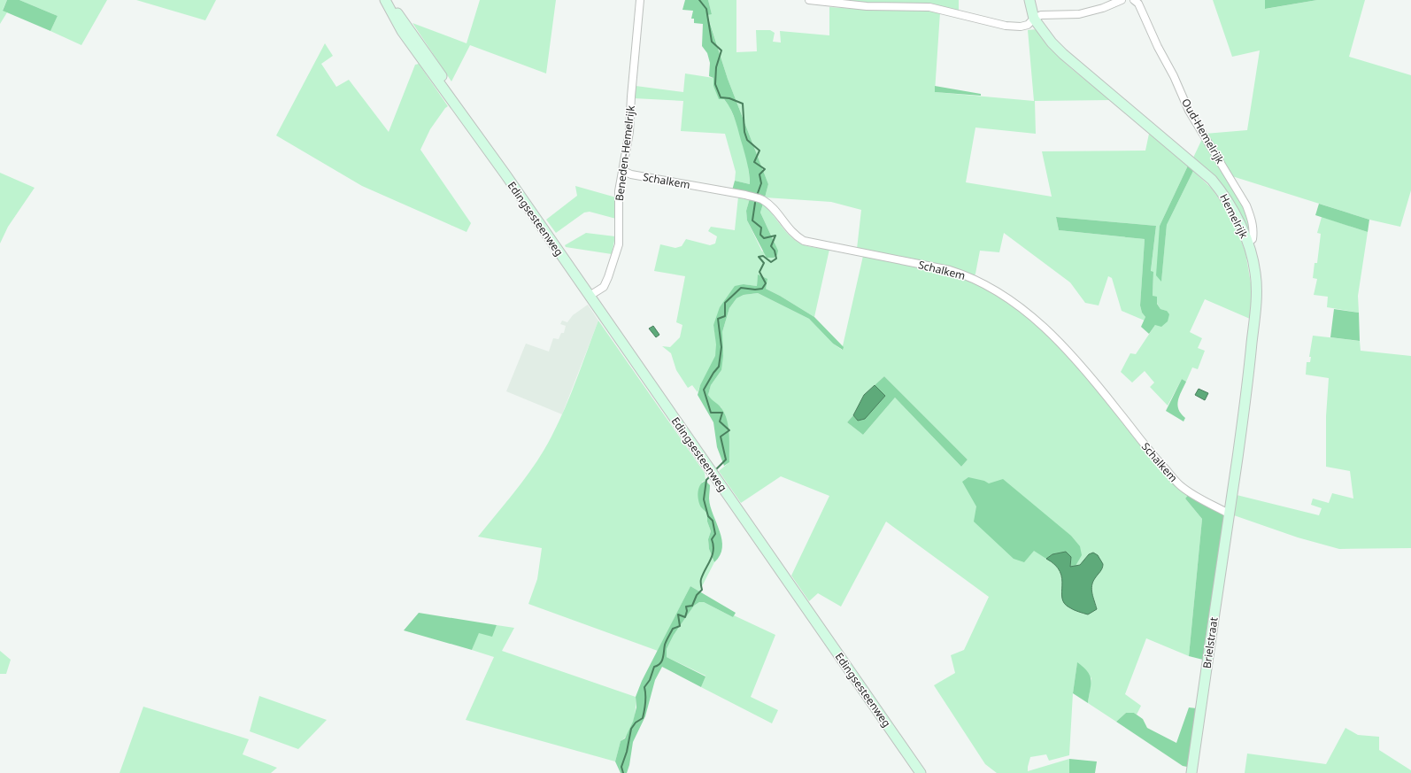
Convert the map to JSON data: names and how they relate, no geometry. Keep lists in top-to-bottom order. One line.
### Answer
{"streets":{"main road":["Hemelrijk","Edingsesteenweg","Brielstraat"],"street":["Oud-Hemelrijk","Beneden-Hemelrijk","Schalkem"]},"crossings":[["Oud-Hemelrijk","Hemelrijk"],["Beneden-Hemelrijk","Schalkem"],["Beneden-Hemelrijk","Edingsesteenweg"],["Schalkem","Hemelrijk"],["Schalkem","Brielstraat"],["Hemelrijk","Brielstraat"]]}
